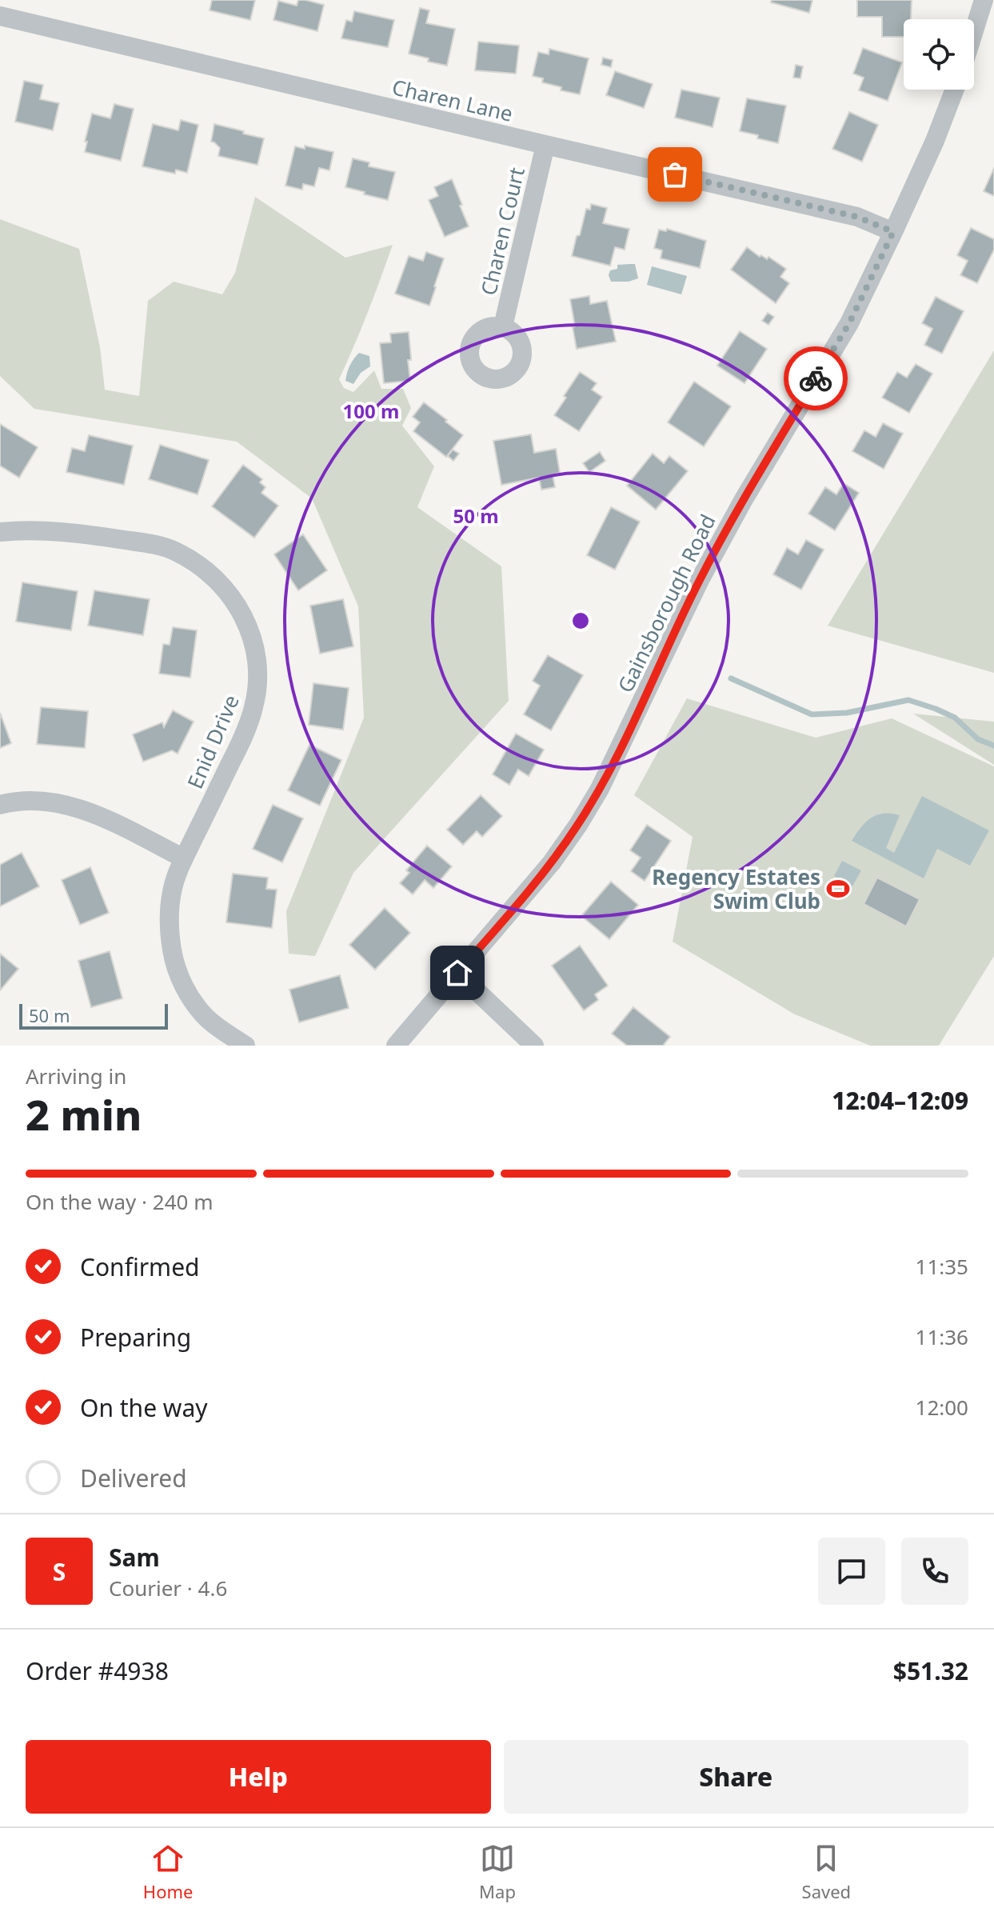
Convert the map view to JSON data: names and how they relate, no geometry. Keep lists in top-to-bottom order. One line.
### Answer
{"streets":{"street":["Charen Lane","Charen Court","Gainsborough Road","Enid Drive"]},"crossings":[["Charen Lane","Charen Court"],["Charen Lane","Gainsborough Road"]],"places":{"sports":["Regency Estates Swim Club"]},"scale_bar":"50 m","page":{"scale":"50 m","heading":["2 min","Arriving in","12:04–12:09"],"panel":["Sam","Courier · 4.6","Order #4938","$51.32"],"bar":"On the way · 240 m","list":[["Confirmed","11:35"],["Preparing","11:36"],["On the way","12:00"],"Delivered"],"round":"S","buttons":["Help","Share"],"tabs":["Home","Map","Saved"]},"rings":["100 m","50 m"]}
